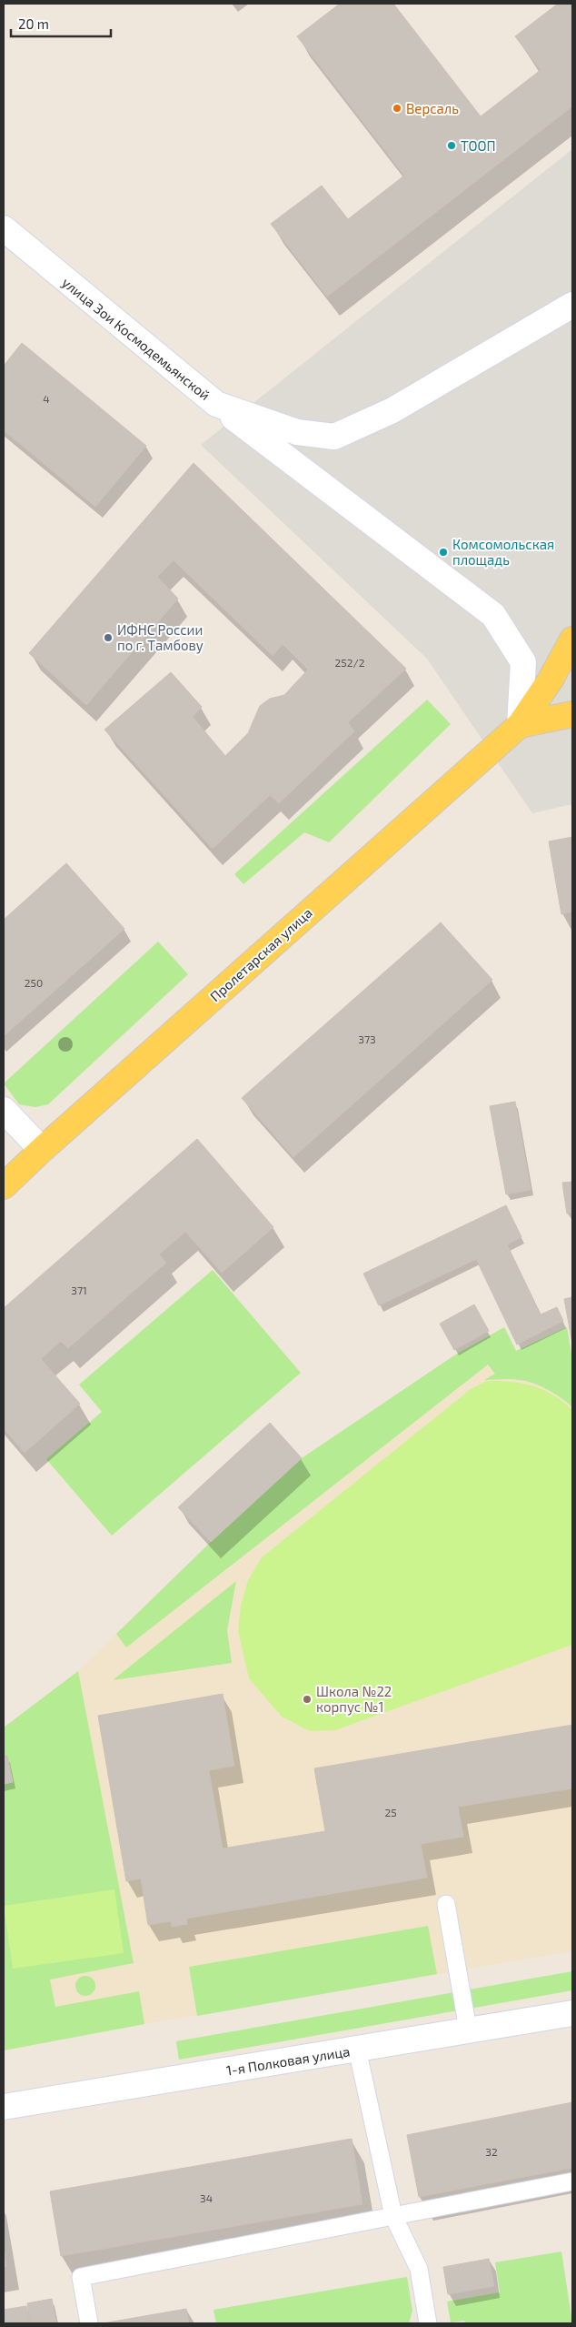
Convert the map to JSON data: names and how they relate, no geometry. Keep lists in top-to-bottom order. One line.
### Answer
{"streets":{"main road":["Пролетарская улица"],"street":["улица Зои Космодемьянской","1-я Полковая улица"]},"places":["Версаль","ТООП","Комсомольская площадь","ИФНС России по г. Тамбову","Школа №22 корпус №1"],"house_numbers":["4","252/2","250","373","371","25","32","34"],"scale_bar":"20 m"}
